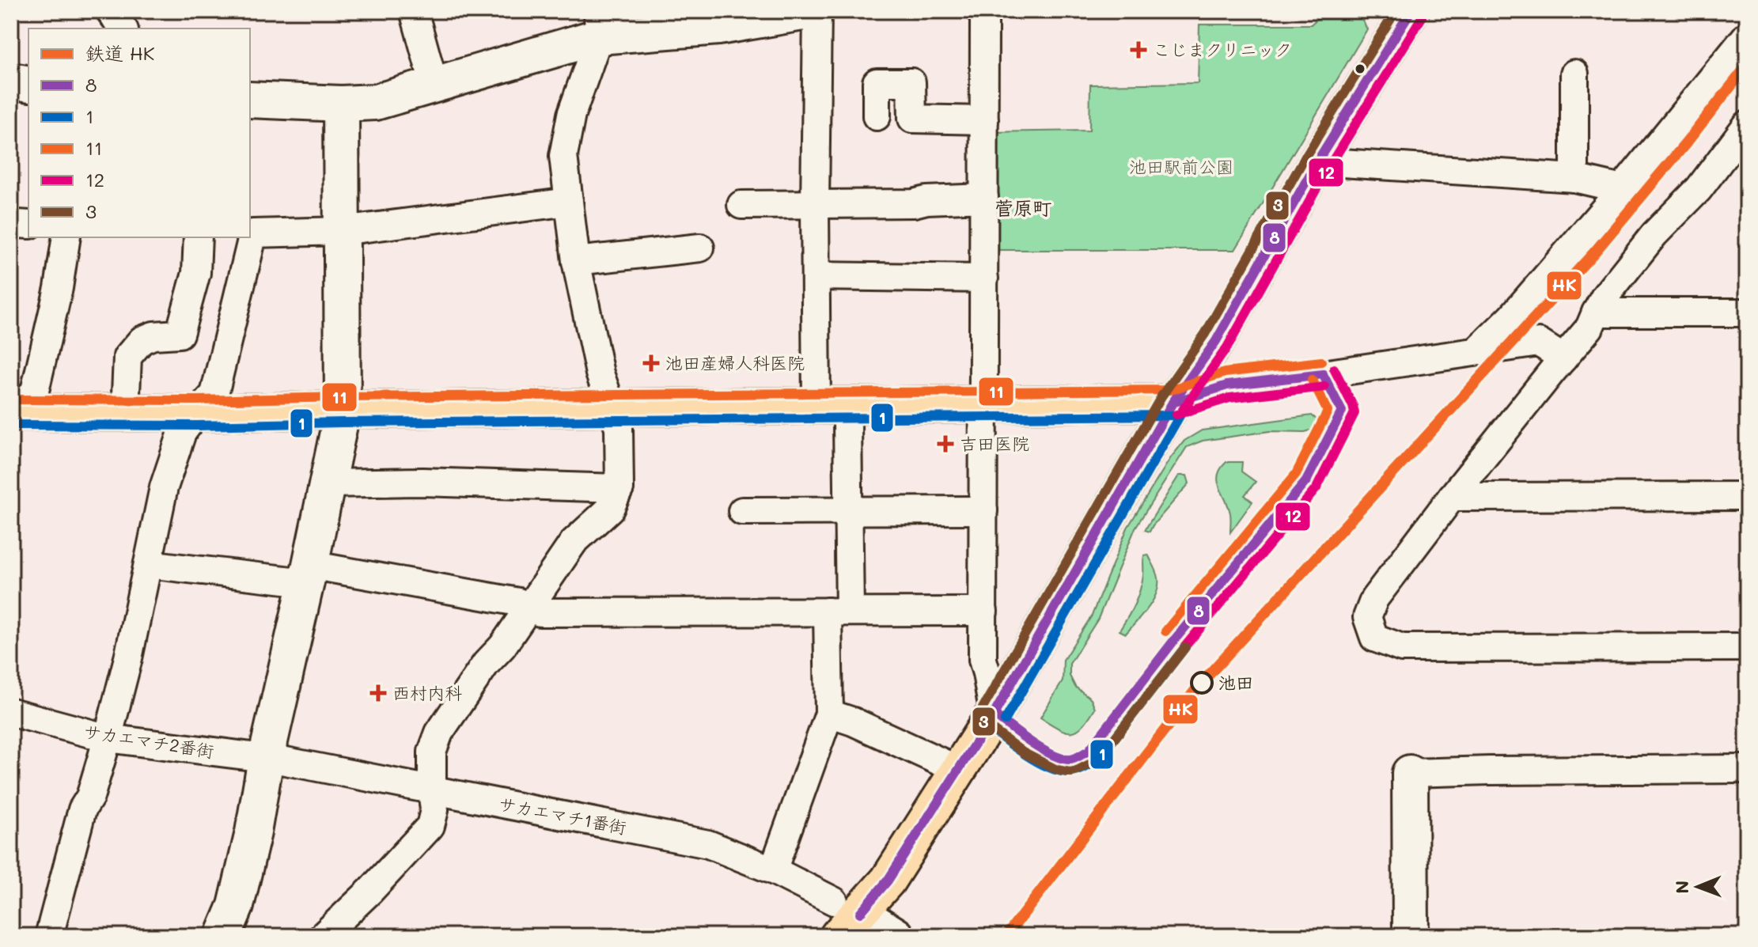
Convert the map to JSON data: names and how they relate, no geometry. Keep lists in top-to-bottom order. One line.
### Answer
{"streets":{"street":["サカエマチ2番街","サカエマチ1番街"]},"districts":["菅原町"],"parks":["池田駅前公園"],"places":{"health":["こじまクリニック","池田産婦人科医院","吉田医院","西村内科"],"other":["池田"]},"lines":["transit line 8","transit line 3","transit line 12","rail line HK","transit line 11","transit line 1"],"legend":["鉄道 HK","8","1","11","12","3"],"north":"left"}
